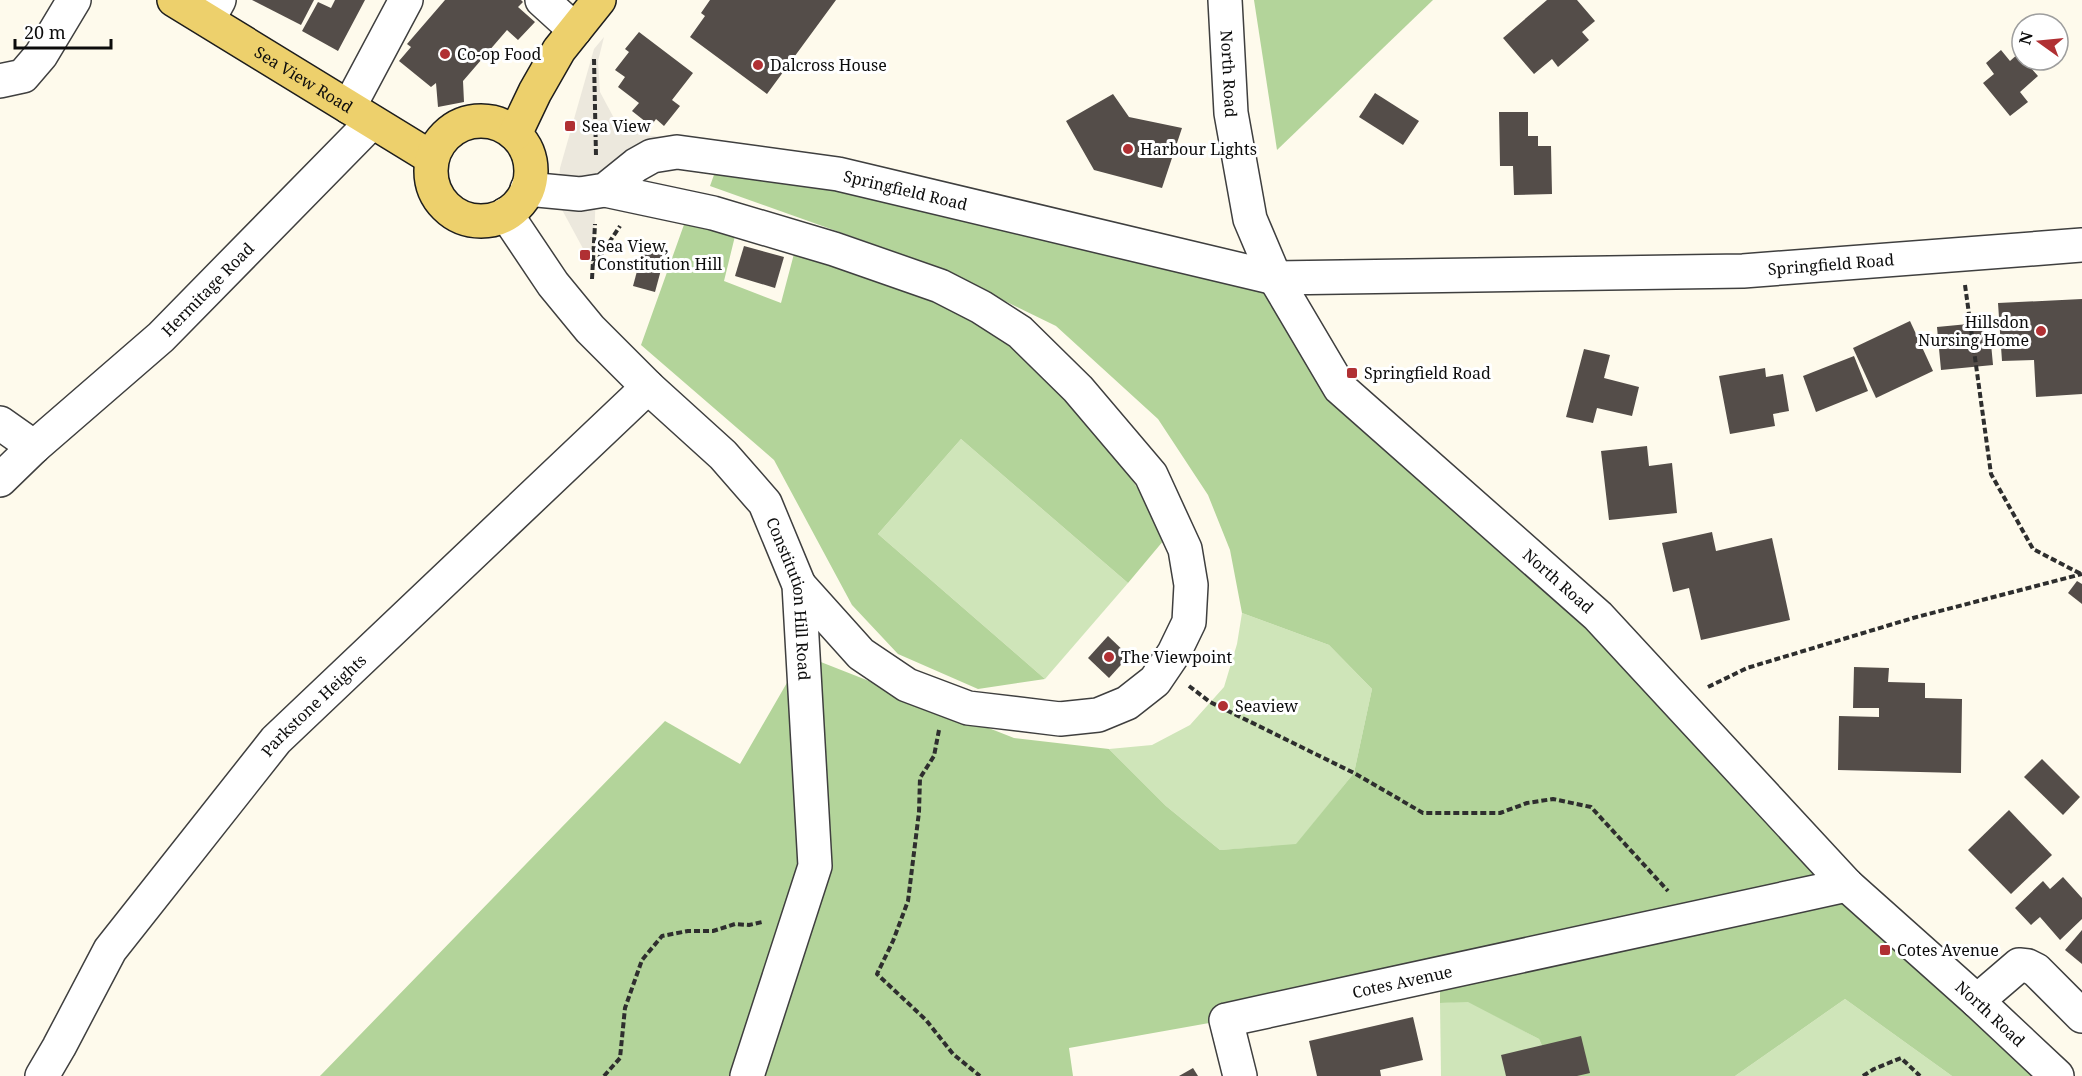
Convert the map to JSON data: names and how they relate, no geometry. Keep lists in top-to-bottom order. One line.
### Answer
{"streets":{"main road":["Sea View Road"],"street":["North Road","Springfield Road","Hermitage Road","Constitution Hill Road","Parkstone Heights","Cotes Avenue"]},"crossings":[["North Road","Springfield Road"],["North Road","Cotes Avenue"],["Sea View Road","Hermitage Road"],["Sea View Road","Constitution Hill Road"],["Constitution Hill Road","Parkstone Heights"]],"places":{"other":["Co-op Food","Dalcross House","Harbour Lights","Hillsdon Nursing Home","The Viewpoint","Seaview"],"transit":["Sea View","Sea View, Constitution Hill","Springfield Road","Cotes Avenue"]},"scale_bar":"20 m","north":"left"}
